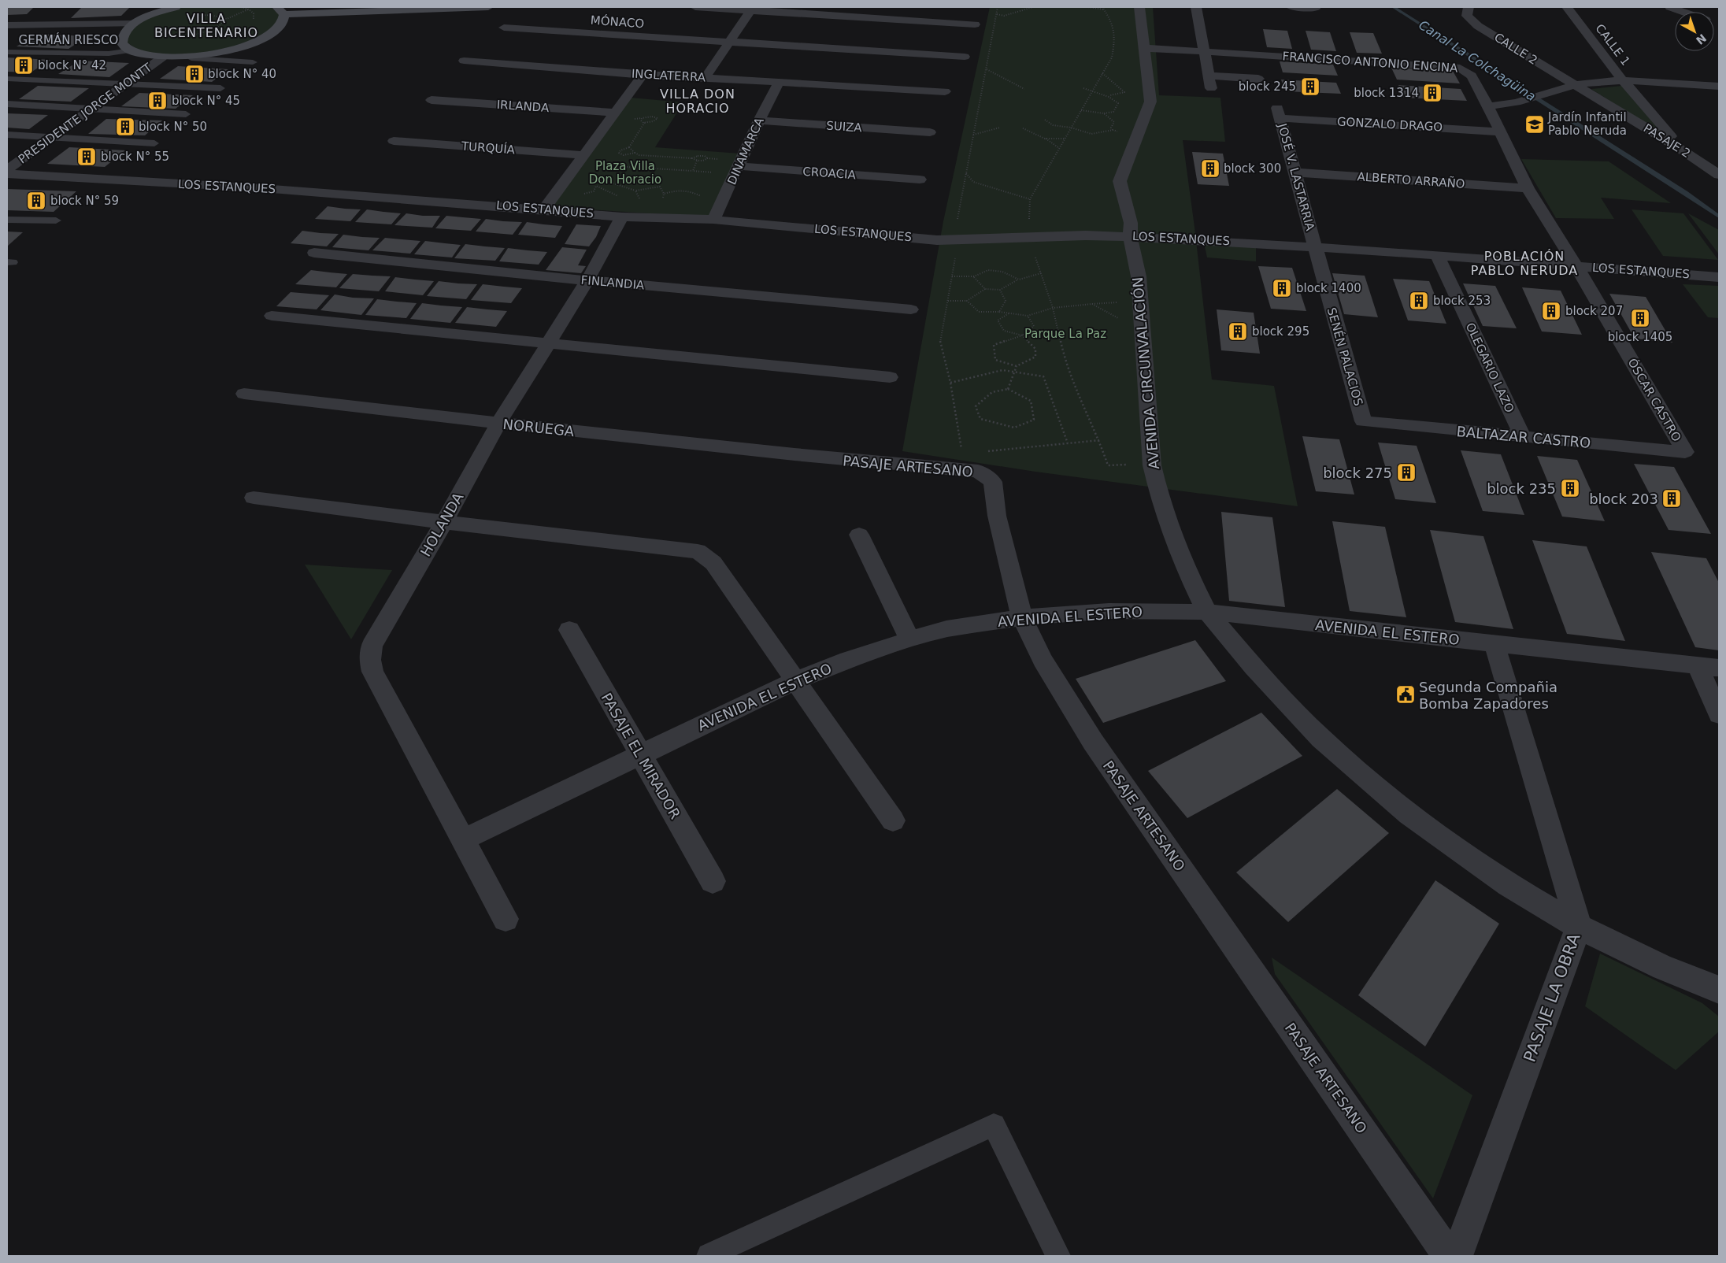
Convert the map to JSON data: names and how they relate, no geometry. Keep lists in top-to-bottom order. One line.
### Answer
{"streets":{"street":["MÓNACO","CALLE 1","CALLE 2","FRANCISCO ANTONIO ENCINA","INGLATERRA","IRLANDA","PRESIDENTE JORGE MONTT","GONZALO DRAGO","SUIZA","PASAJE 2","TURQUÍA","DINAMARCA","CROACIA","JOSÉ V. LASTARRIA","ALBERTO ARRAÑO","LOS ESTANQUES","FINLANDIA","SENÉN PALACIOS","OLEGARIO LAZO","AVENIDA CIRCUNVALACIÓN","ÓSCAR CASTRO","NORUEGA","BALTAZAR CASTRO","PASAJE ARTESANO","HOLANDA","AVENIDA EL ESTERO","PASAJE EL MIRADOR","PASAJE LA OBRA"],"lane":["GERMÁN RIESCO"]},"crossings":[["CALLE 1","PASAJE 2"],["CALLE 2","PASAJE 2"],["FRANCISCO ANTONIO ENCINA","GONZALO DRAGO"],["FRANCISCO ANTONIO ENCINA","ALBERTO ARRAÑO"],["FRANCISCO ANTONIO ENCINA","LOS ESTANQUES"],["FRANCISCO ANTONIO ENCINA","AVENIDA CIRCUNVALACIÓN"],["FRANCISCO ANTONIO ENCINA","ÓSCAR CASTRO"],["INGLATERRA","DINAMARCA"],["PRESIDENTE JORGE MONTT","LOS ESTANQUES"],["GONZALO DRAGO","JOSÉ V. LASTARRIA"],["SUIZA","DINAMARCA"],["DINAMARCA","CROACIA"],["DINAMARCA","LOS ESTANQUES"],["JOSÉ V. LASTARRIA","ALBERTO ARRAÑO"],["JOSÉ V. LASTARRIA","LOS ESTANQUES"],["JOSÉ V. LASTARRIA","SENÉN PALACIOS"],["LOS ESTANQUES","SENÉN PALACIOS"],["LOS ESTANQUES","OLEGARIO LAZO"],["LOS ESTANQUES","AVENIDA CIRCUNVALACIÓN"],["LOS ESTANQUES","ÓSCAR CASTRO"],["LOS ESTANQUES","HOLANDA"],["FINLANDIA","HOLANDA"],["SENÉN PALACIOS","BALTAZAR CASTRO"],["OLEGARIO LAZO","BALTAZAR CASTRO"],["AVENIDA CIRCUNVALACIÓN","AVENIDA EL ESTERO"],["AVENIDA CIRCUNVALACIÓN","PASAJE LA OBRA"],["ÓSCAR CASTRO","BALTAZAR CASTRO"],["NORUEGA","PASAJE ARTESANO"],["NORUEGA","HOLANDA"],["PASAJE ARTESANO","AVENIDA EL ESTERO"],["HOLANDA","AVENIDA EL ESTERO"],["AVENIDA EL ESTERO","PASAJE EL MIRADOR"],["AVENIDA EL ESTERO","PASAJE LA OBRA"]],"districts":["VILLA BICENTENARIO","VILLA DON HORACIO","POBLACIÓN PABLO NERUDA"],"water":["Canal La Colchagüina"],"parks":["Plaza Villa Don Horacio","Parque La Paz"],"places":{"building":["block N° 42","block N° 40","block 245","block 1314","block N° 45","block N° 50","block N° 55","block 300","block N° 59","block 1400","block 253","block 207","block 1405","block 295","block 275","block 235","block 203"],"school or university":["Jardín Infantil Pablo Neruda"],"public building":["Segunda Compañia Bomba Zapadores"]},"north":"bottom right"}
